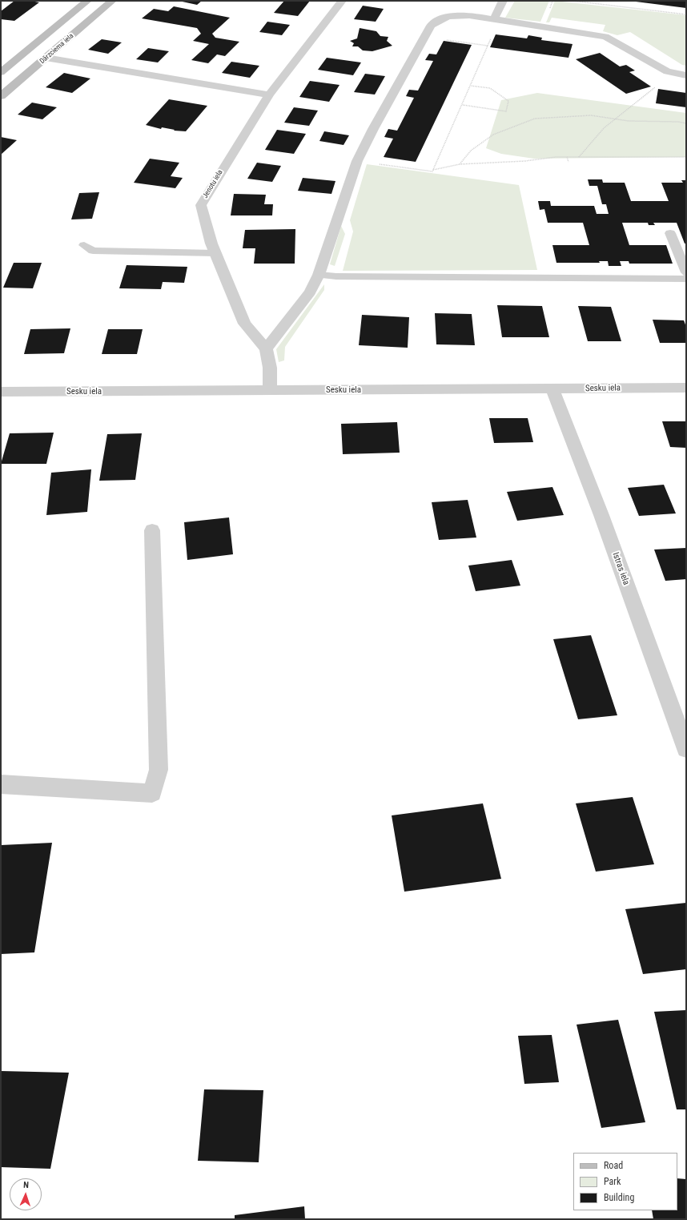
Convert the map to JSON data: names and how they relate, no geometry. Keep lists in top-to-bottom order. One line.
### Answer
{"streets":{"main road":["Dārzciema iela"],"street":["Jenotu iela","Sesku iela","Istras iela"]},"crossings":[["Jenotu iela","Sesku iela"],["Sesku iela","Istras iela"]],"legend":["Road","Park","Building"],"north":"top"}
